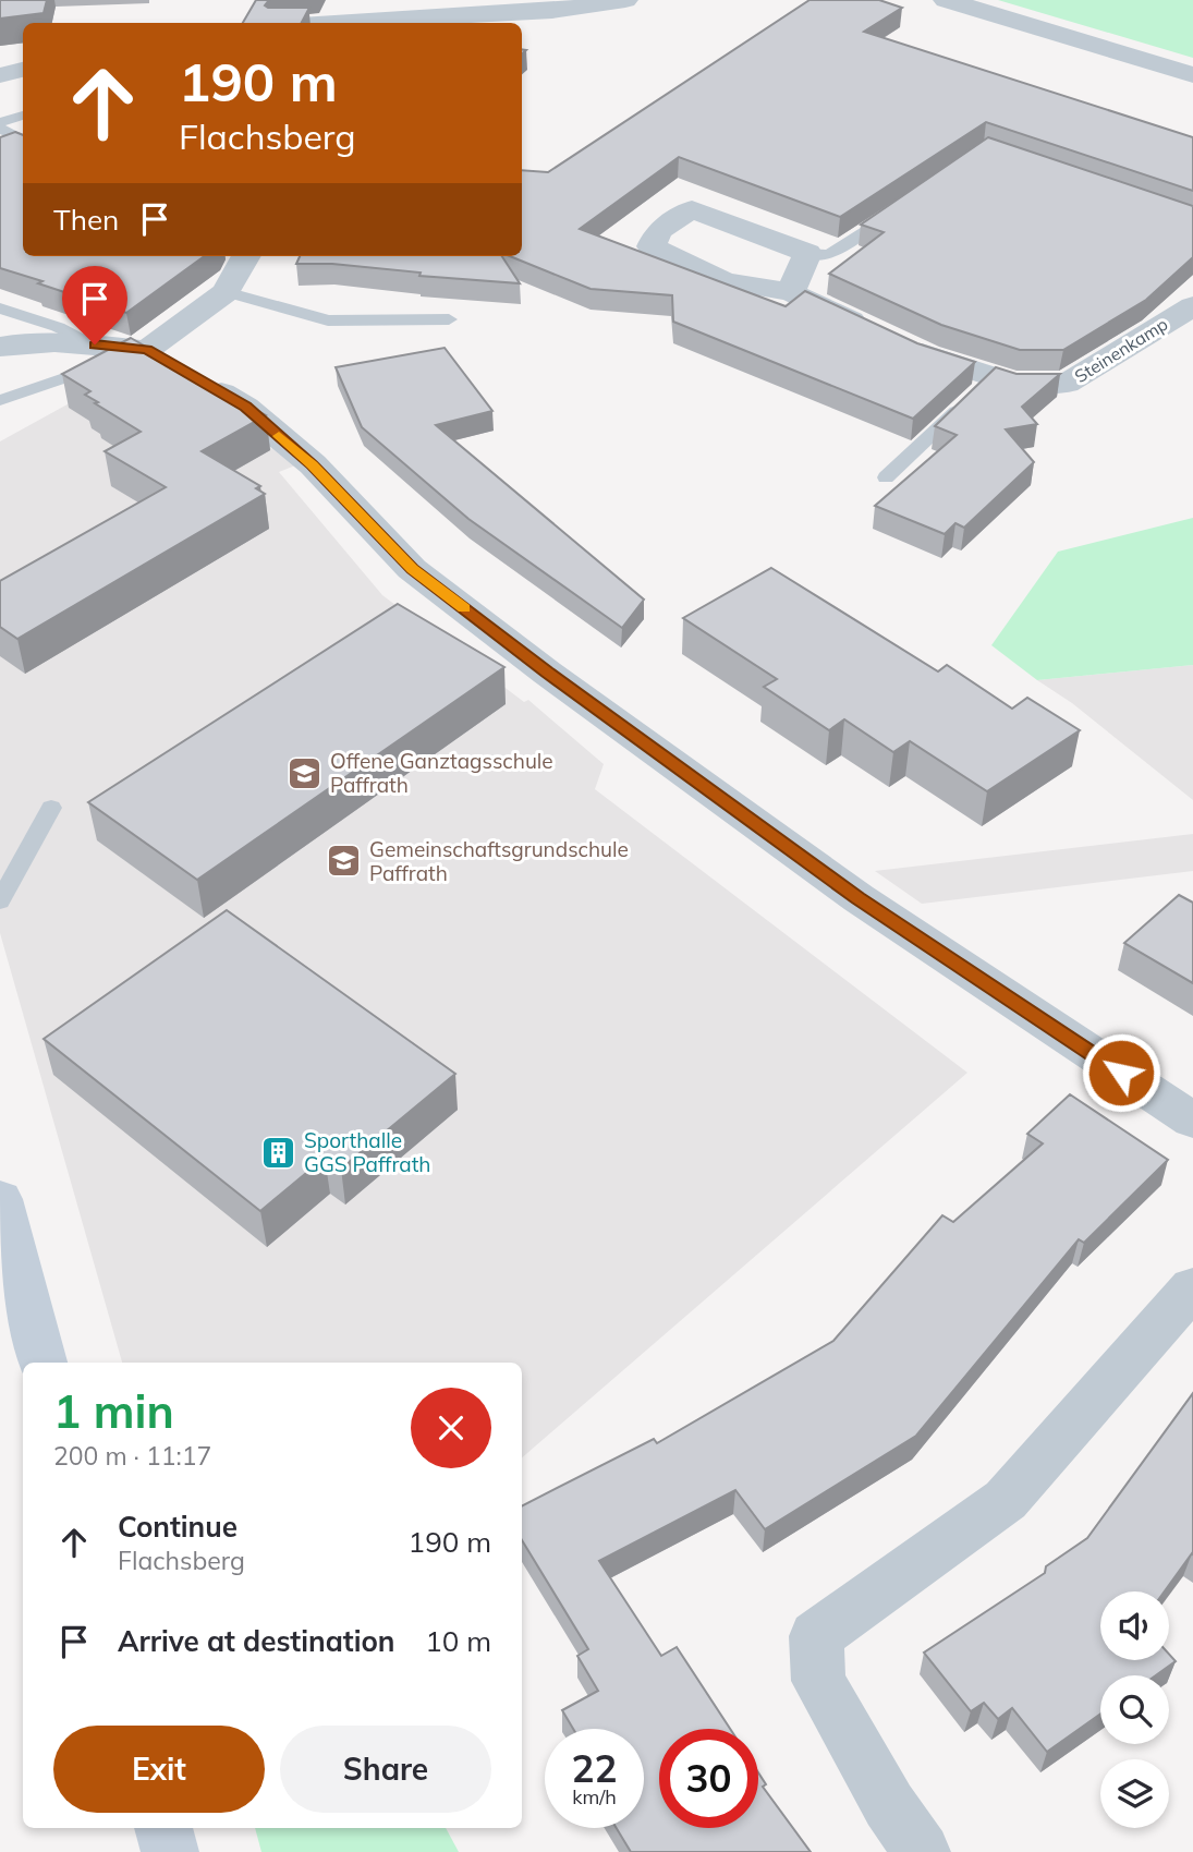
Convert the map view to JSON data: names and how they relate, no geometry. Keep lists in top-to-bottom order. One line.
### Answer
{"streets":{"street":["Steinenkamp"]},"places":{"school or university":["Offene Ganztagsschule Paffrath","Gemeinschaftsgrundschule Paffrath"],"building":["Sporthalle GGS Paffrath"]},"page":{"turn":["190 m","Flachsberg"],"then":"Then","heading":["1 min","200 m · 11:17"],"list":[{"name":"Continue","note":"Flachsberg","value":"190 m"},{"name":"Arrive at destination","value":"10 m"}],"buttons":["Exit","Share"],"speed":"22 km/h","limit":"30"}}
